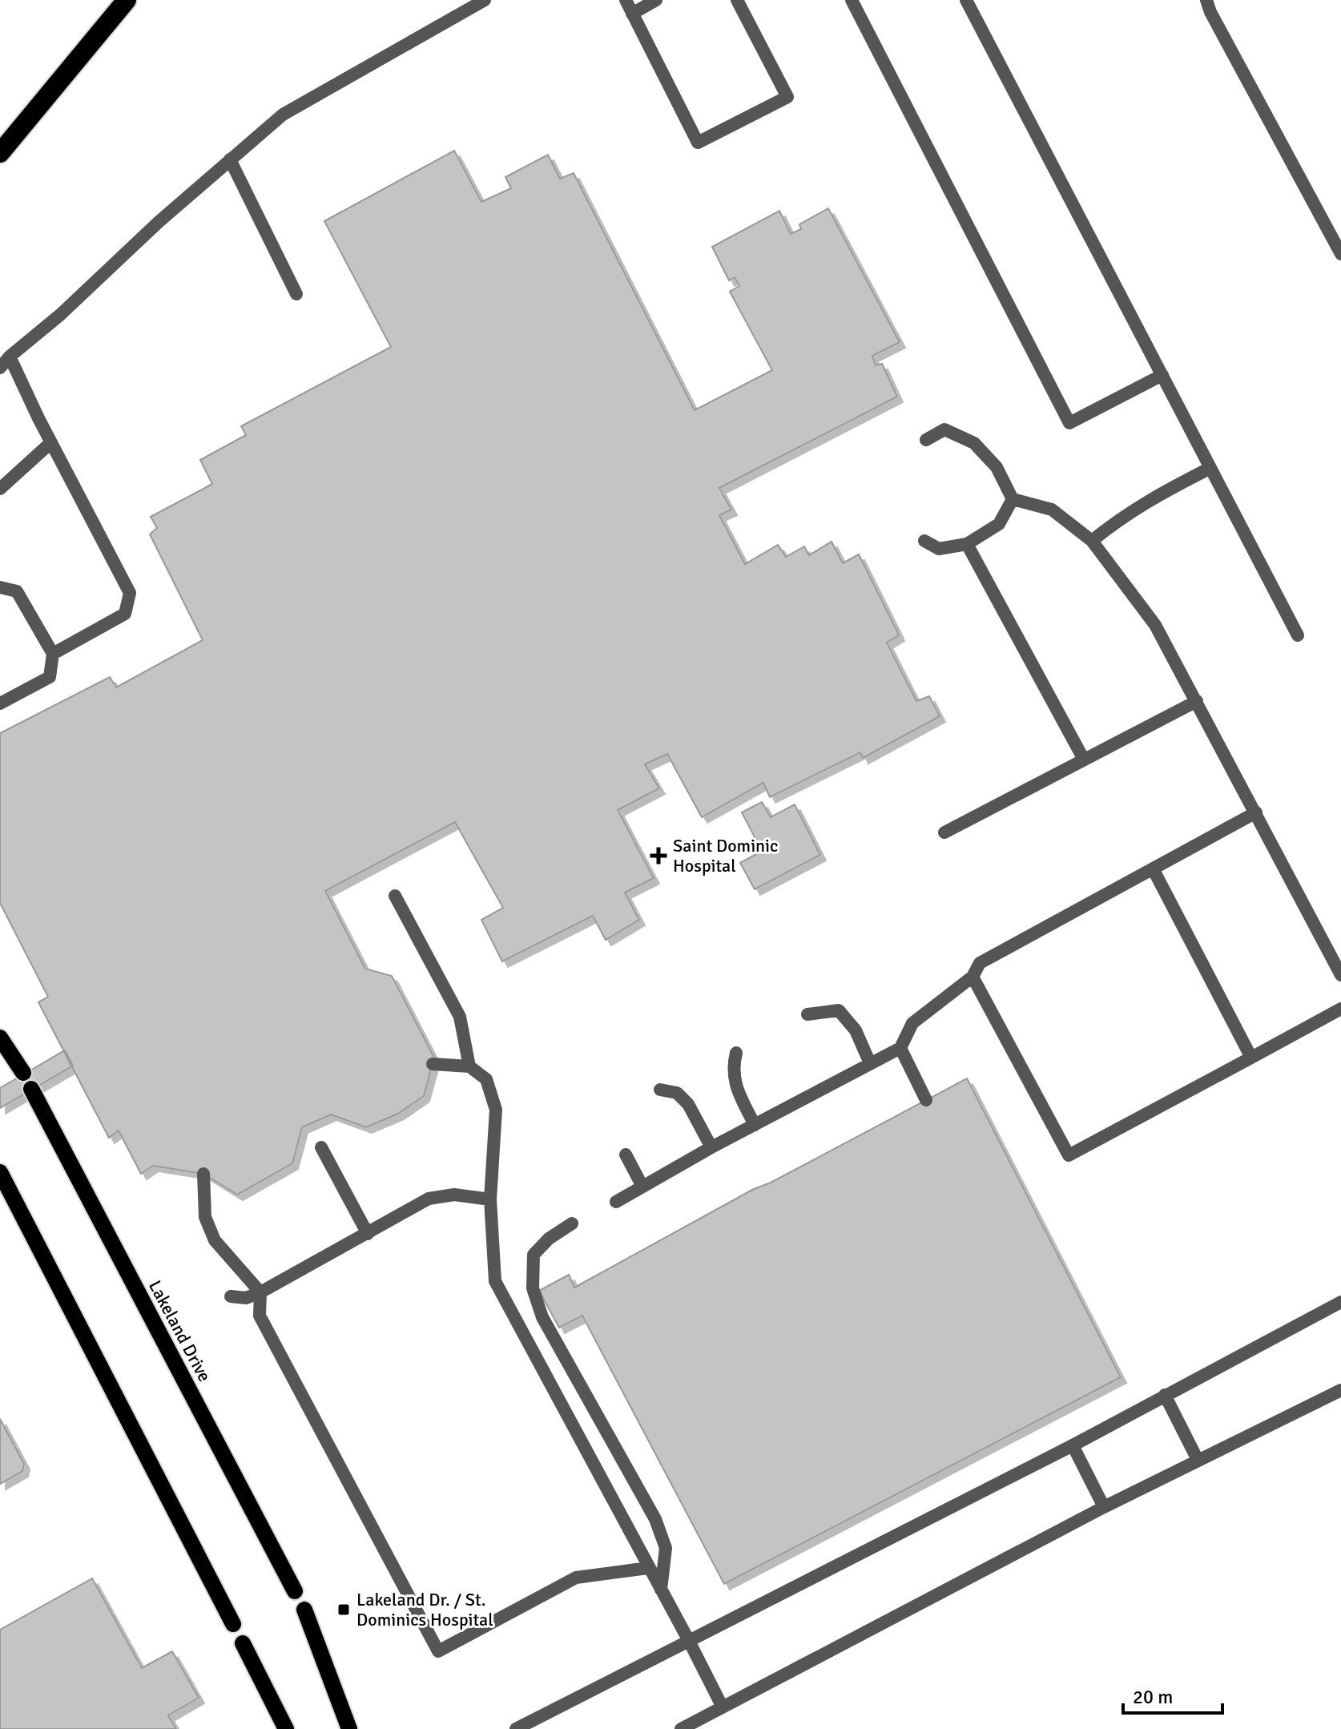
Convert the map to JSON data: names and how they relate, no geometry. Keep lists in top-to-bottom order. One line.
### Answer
{"streets":{"main road":["Lakeland Drive"]},"places":{"health":["Saint Dominic Hospital"],"transit":["Lakeland Dr. / St. Dominics Hospital"]},"scale_bar":"20 m"}
